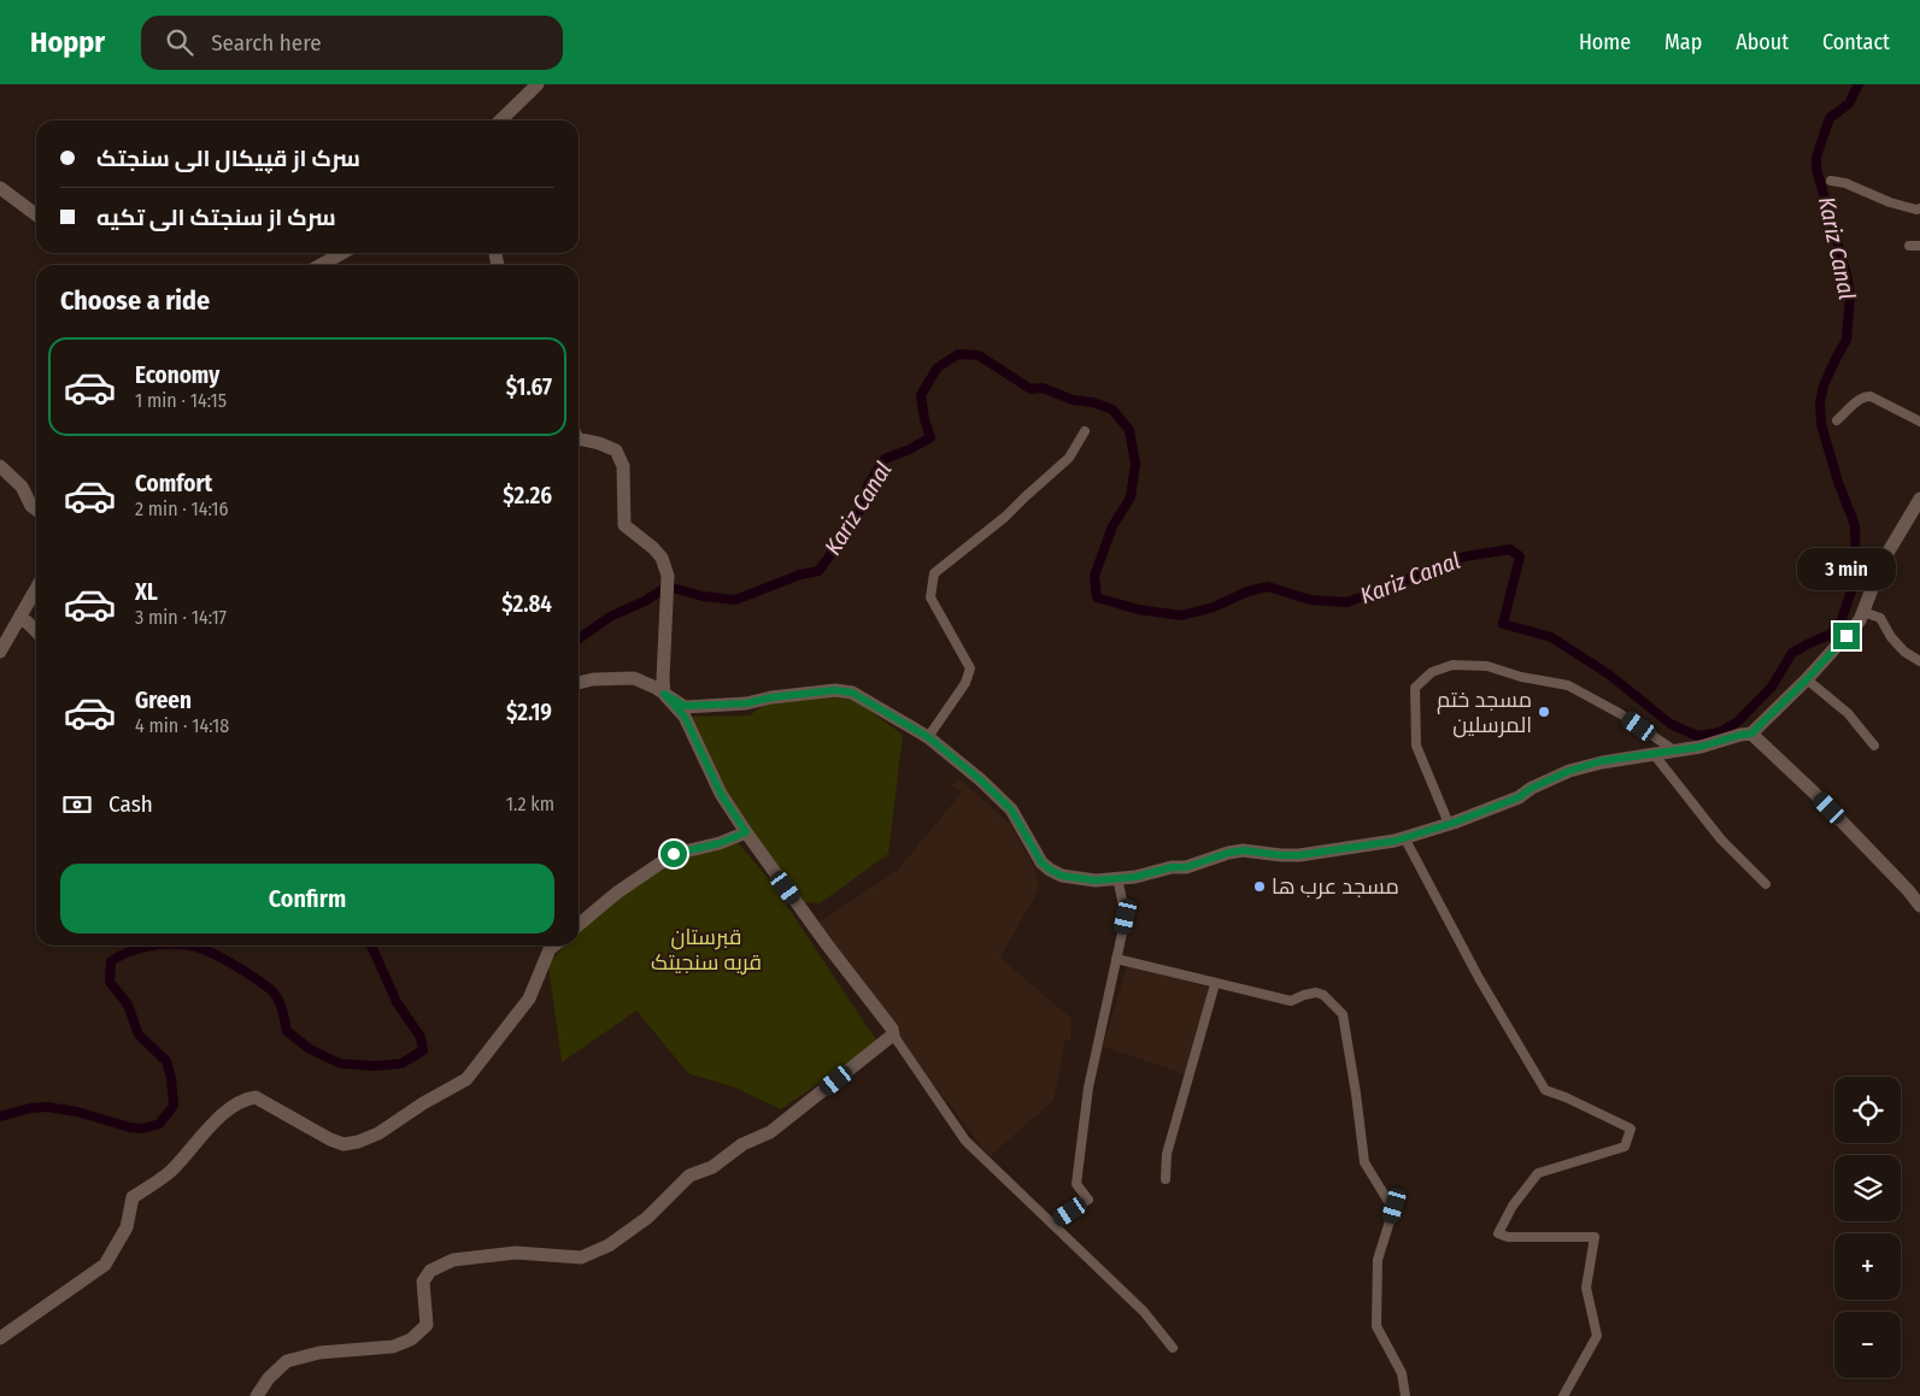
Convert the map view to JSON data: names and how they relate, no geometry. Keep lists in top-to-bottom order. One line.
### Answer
{"water":["Kariz Canal"],"parks":["قبرستان قریه سنجیتک"],"places":["مسجد ختم المرسلین","مسجد عرب ها"],"page":{"header":"Hoppr","search":"Search here","nav":["Home","Map","About","Contact"],"banner":["سرک از قپیکال الی سنجتک","سرک از سنجتک الی تکیه"],"heading":"Choose a ride","list":[{"name":"Economy","note":"1 min · 14:15","value":"$1.67"},{"name":"Comfort","note":"2 min · 14:16","value":"$2.26"},{"name":"XL","note":"3 min · 14:17","value":"$2.84"},{"name":"Green","note":"4 min · 14:18","value":"$2.19"}],"bubble":"3 min","pay":["Cash","1.2 km"],"buttons":"Confirm","map_buttons":["+","−"]}}
